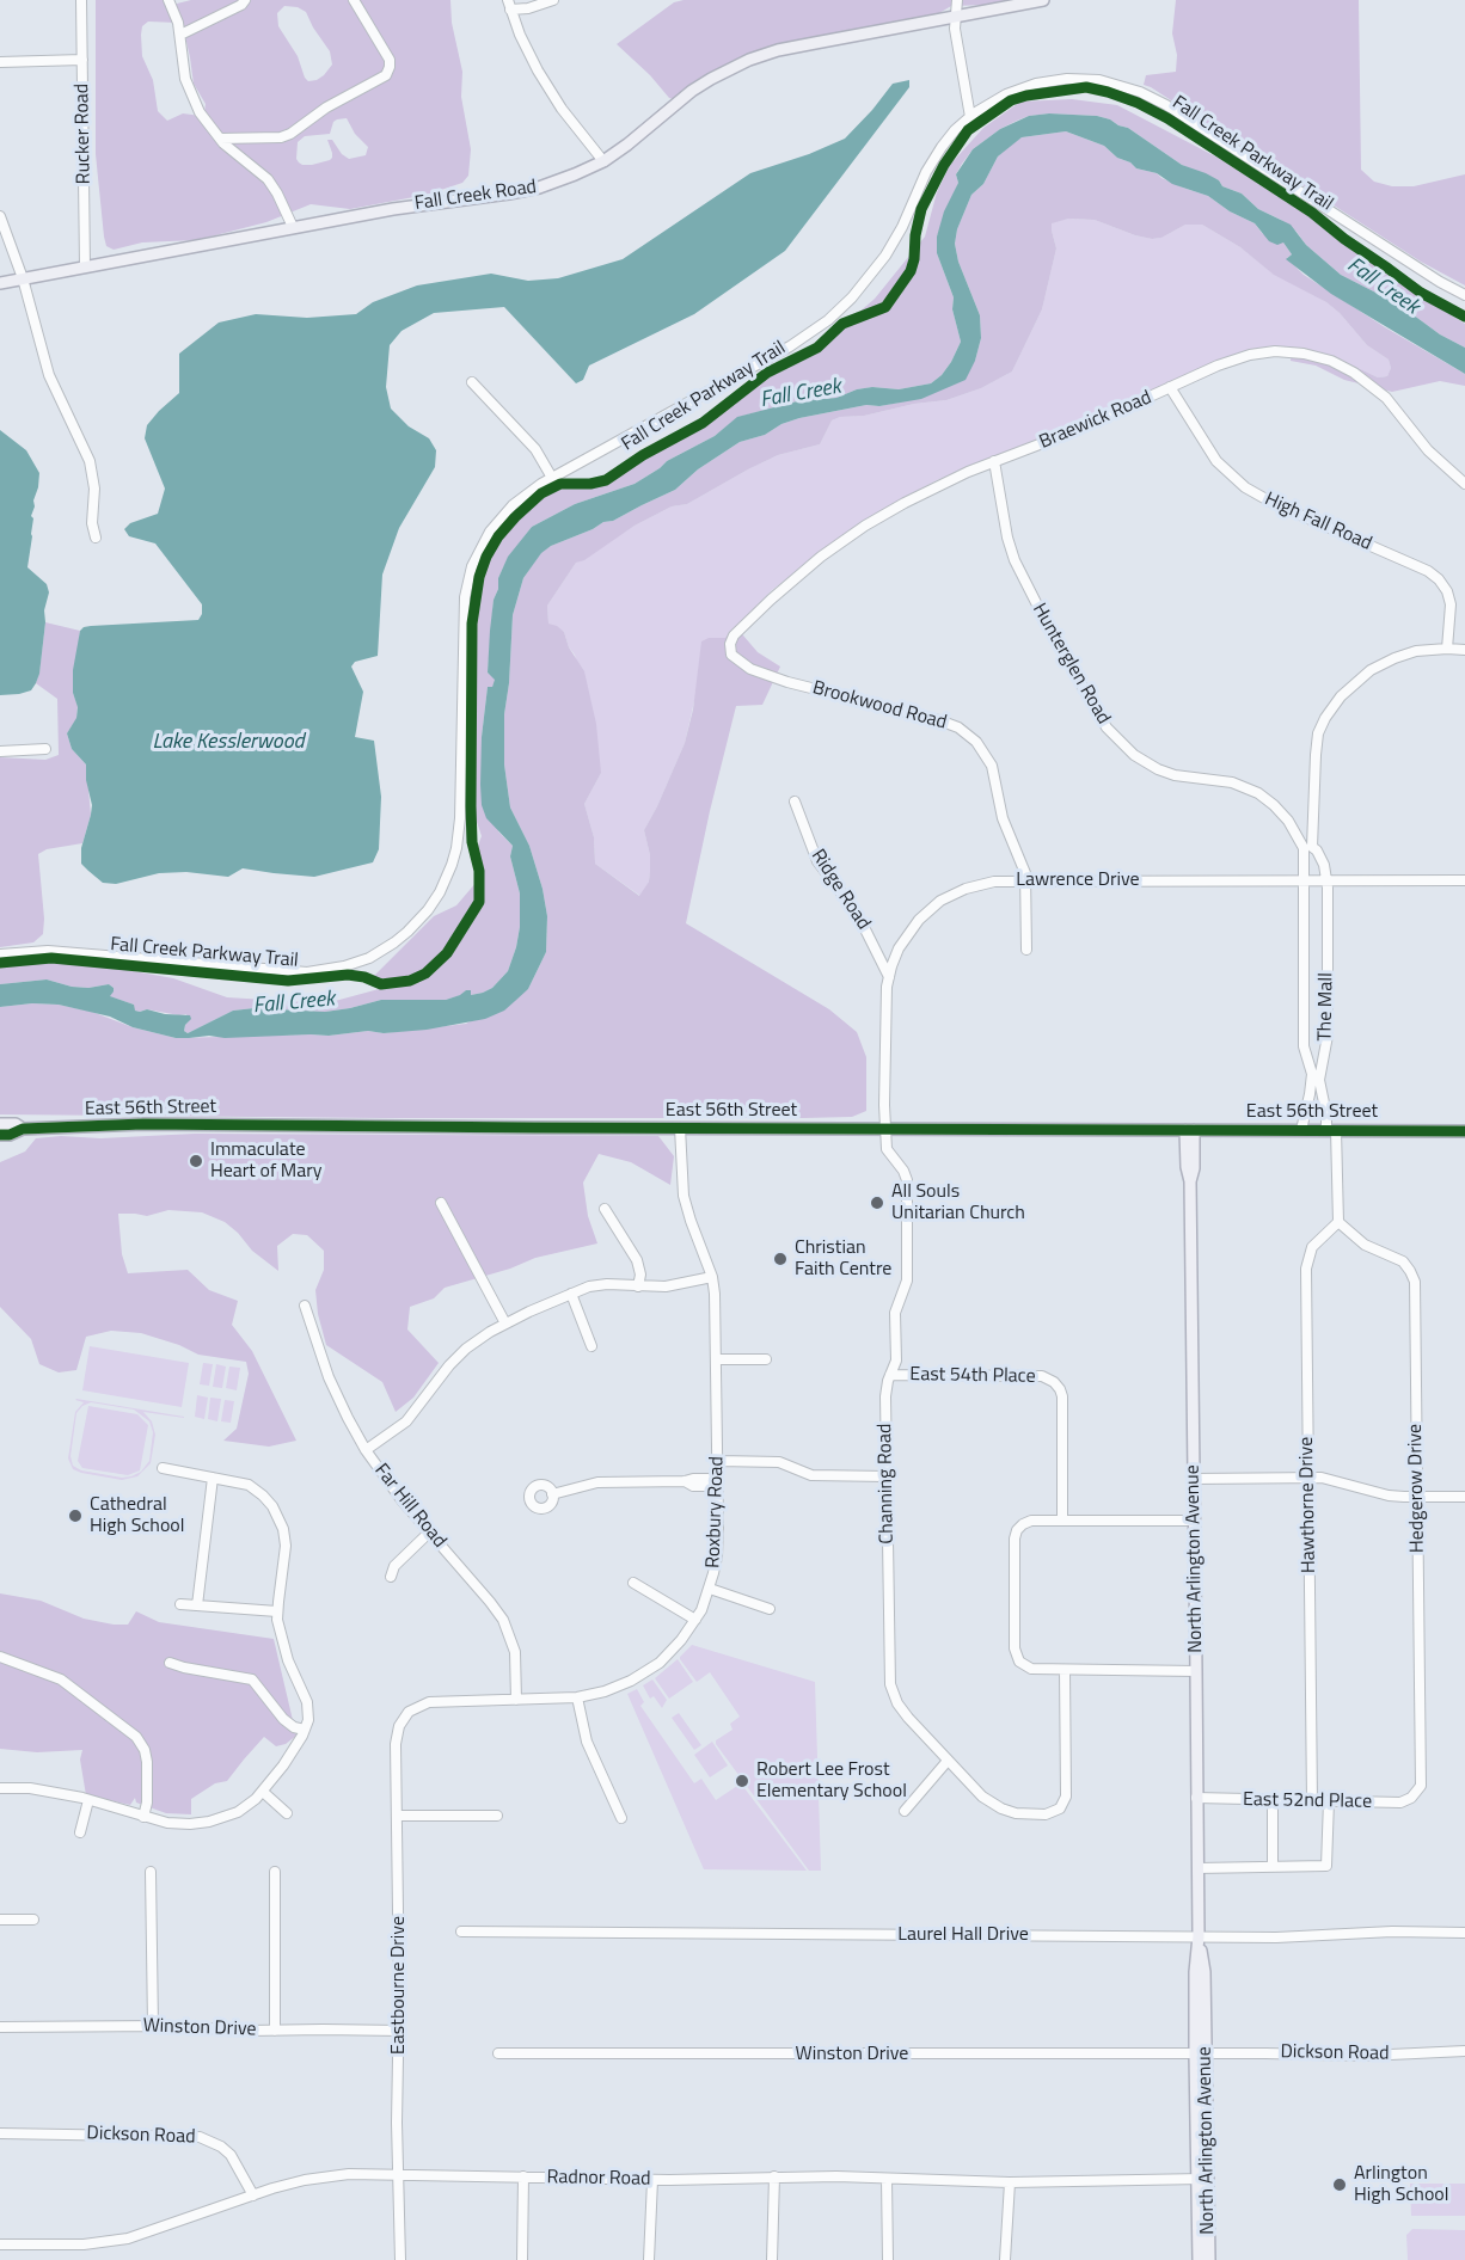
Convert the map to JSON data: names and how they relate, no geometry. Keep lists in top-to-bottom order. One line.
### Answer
{"streets":{"main road":["Fall Creek Road","East 56th Street","North Arlington Avenue"],"street":["Rucker Road","Braewick Road","High Fall Road","Hunterglen Road","Brookwood Road","Lawrence Drive","Ridge Road","The Mall","East 54th Place","Channing Road","Hedgerow Drive","Hawthorne Drive","Far Hill Road","Roxbury Road","East 52nd Place","Laurel Hall Drive","Eastbourne Drive","Winston Drive","Dickson Road","Radnor Road"],"cycle path":["Fall Creek Parkway Trail"]},"crossings":[["Rucker Road","Fall Creek Road"],["Braewick Road","High Fall Road"],["Braewick Road","Hunterglen Road"],["Braewick Road","Brookwood Road"],["Hunterglen Road","Lawrence Drive"],["Hunterglen Road","The Mall"],["Brookwood Road","Lawrence Drive"],["Lawrence Drive","Ridge Road"],["Lawrence Drive","The Mall"],["Lawrence Drive","East 56th Street"],["Lawrence Drive","Channing Road"],["The Mall","East 56th Street"],["The Mall","Hedgerow Drive"],["The Mall","Hawthorne Drive"],["East 56th Street","Channing Road"],["East 56th Street","Roxbury Road"],["East 56th Street","North Arlington Avenue"],["East 54th Place","Channing Road"],["Hedgerow Drive","Hawthorne Drive"],["Hedgerow Drive","East 52nd Place"],["Hawthorne Drive","East 52nd Place"],["Far Hill Road","Roxbury Road"],["Roxbury Road","Eastbourne Drive"],["North Arlington Avenue","East 52nd Place"],["North Arlington Avenue","Laurel Hall Drive"],["North Arlington Avenue","Winston Drive"],["North Arlington Avenue","Dickson Road"],["North Arlington Avenue","Radnor Road"],["Eastbourne Drive","Winston Drive"],["Eastbourne Drive","Radnor Road"],["Winston Drive","Dickson Road"],["Dickson Road","Radnor Road"]],"water":["Fall Creek","Lake Kesslerwood"],"places":["Immaculate Heart of Mary","All Souls Unitarian Church","Christian Faith Centre","Cathedral High School","Robert Lee Frost Elementary School","Arlington High School"]}
